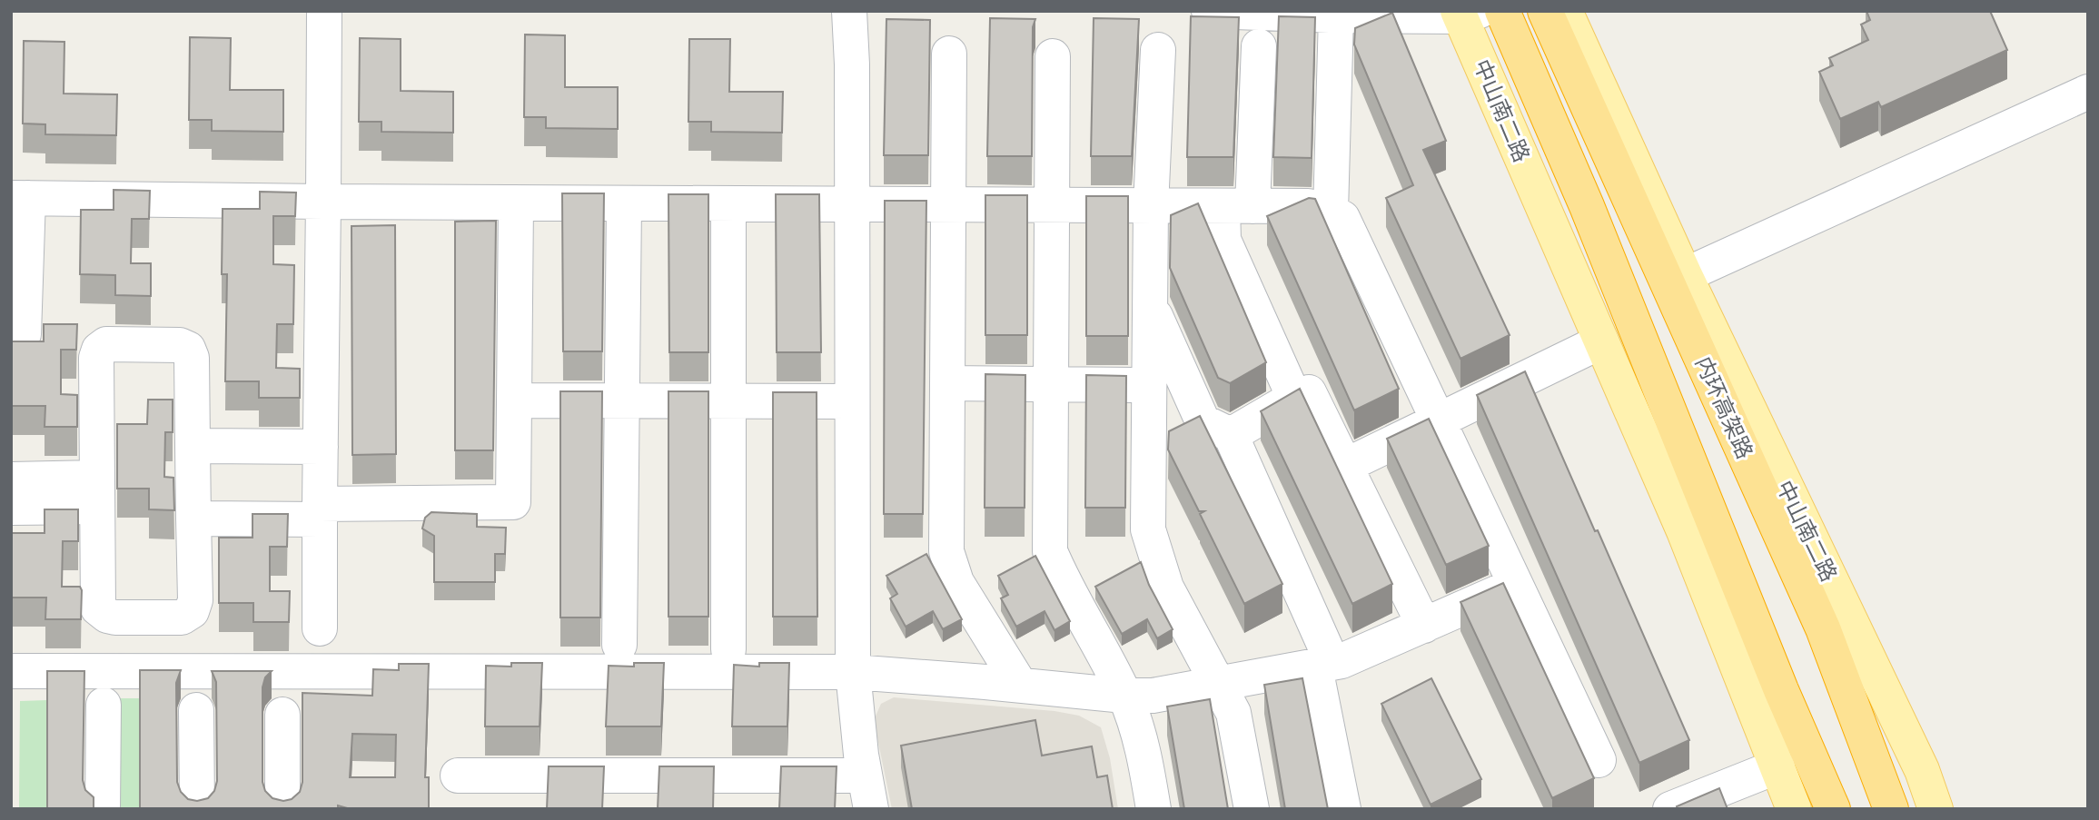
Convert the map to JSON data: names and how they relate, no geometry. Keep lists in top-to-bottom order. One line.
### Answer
{"streets":{"highway":["内环高架路"],"main road":["中山南二路"]}}
